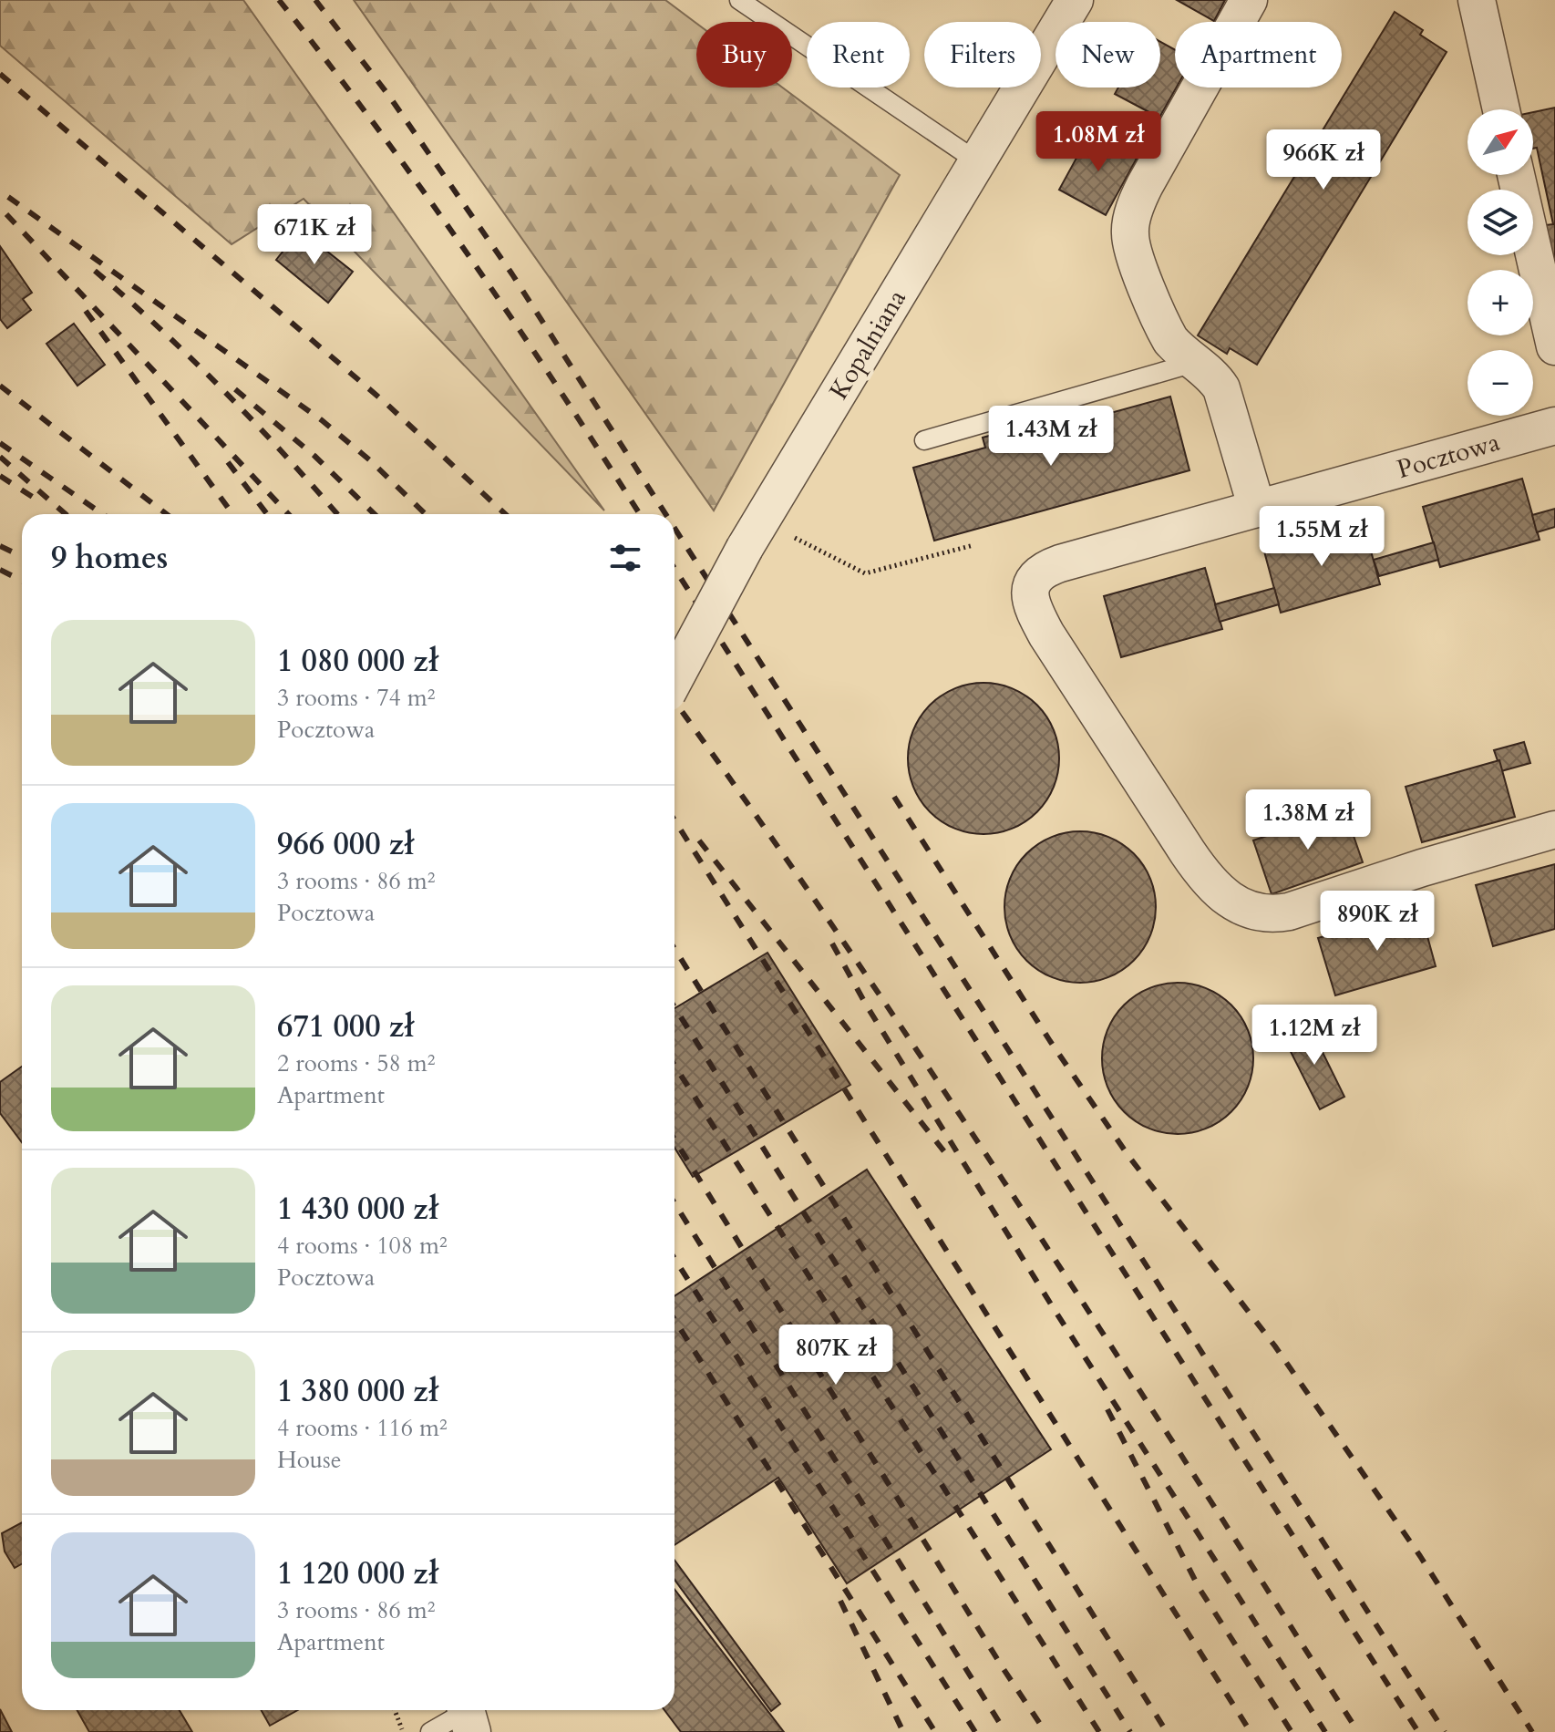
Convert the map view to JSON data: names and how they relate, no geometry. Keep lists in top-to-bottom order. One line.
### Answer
{"streets":{"street":["Kopalniana","Pocztowa"]},"north":"top right","page":{"chip":["Buy","Rent","Filters","New","Apartment"],"map_buttons":["+","−"],"price":["1.08M zł","966K zł","671K zł","1.43M zł","1.55M zł","1.38M zł","890K zł","1.12M zł","807K zł"],"heading":"9 homes","list":[{"name":"1 080 000 zł","note":"3 rooms · 74 m² · Pocztowa"},{"name":"966 000 zł","note":"3 rooms · 86 m² · Pocztowa"},{"name":"671 000 zł","note":"2 rooms · 58 m² · Apartment"},{"name":"1 430 000 zł","note":"4 rooms · 108 m² · Pocztowa"},{"name":"1 380 000 zł","note":"4 rooms · 116 m² · House"},{"name":"1 120 000 zł","note":"3 rooms · 86 m² · Apartment"}]}}
